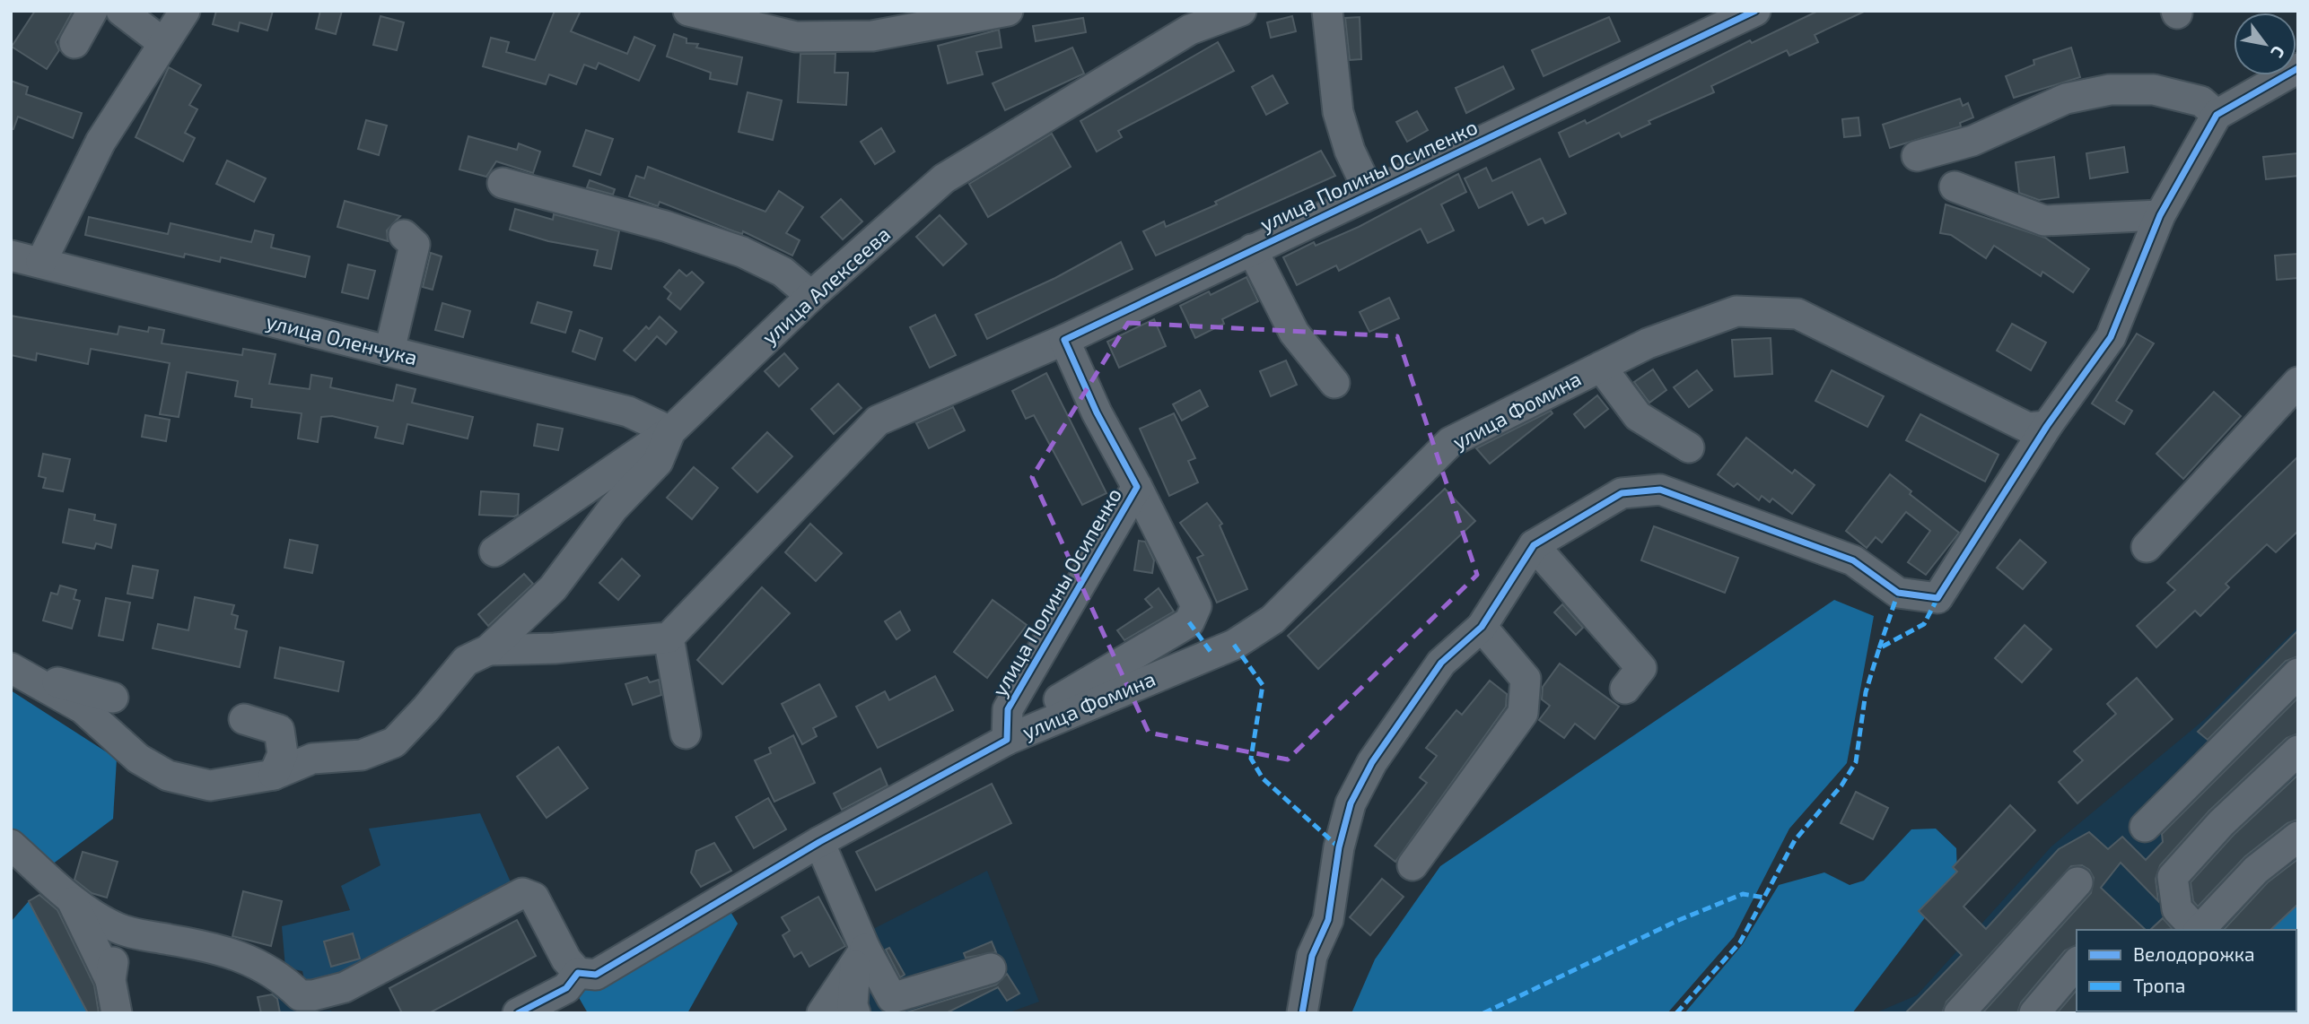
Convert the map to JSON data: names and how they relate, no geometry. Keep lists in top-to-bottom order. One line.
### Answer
{"streets":{"street":["улица Полины Осипенко","улица Алексеева","улица Оленчука","улица Фомина"]},"crossings":[["улица Полины Осипенко","улица Фомина"],["улица Алексеева","улица Оленчука"]],"legend":["Велодорожка","Тропа"],"north":"bottom right"}
